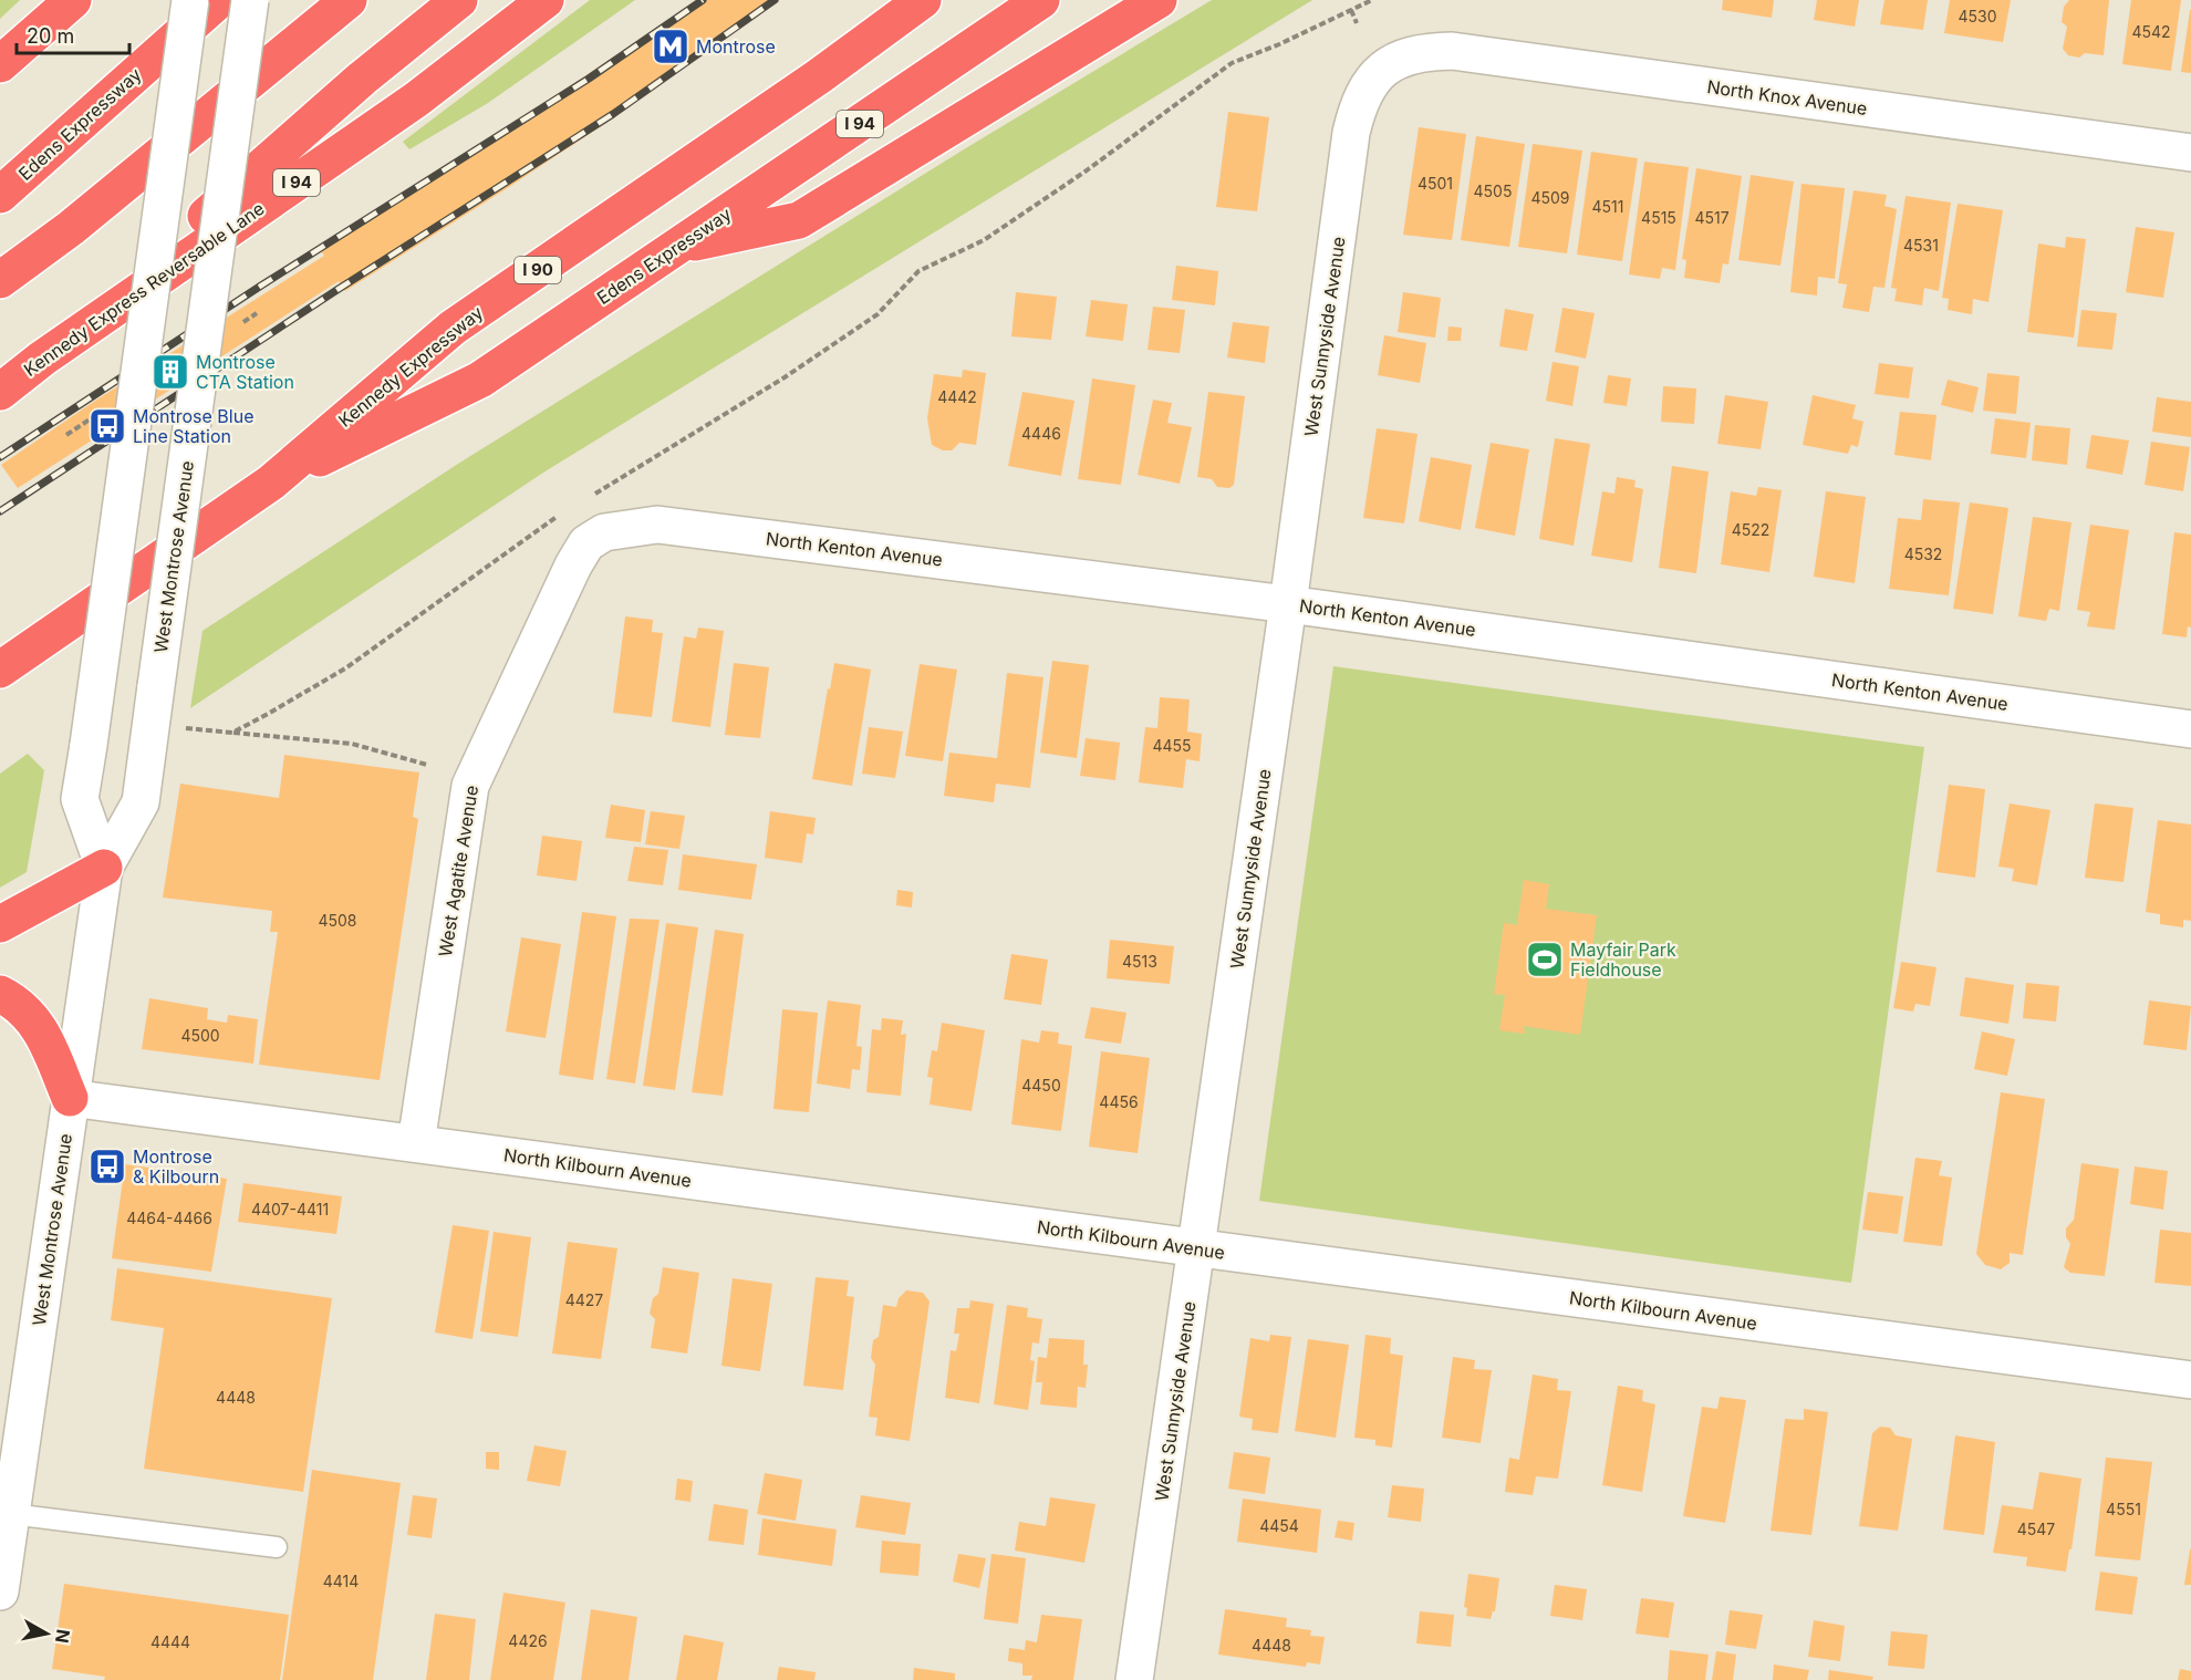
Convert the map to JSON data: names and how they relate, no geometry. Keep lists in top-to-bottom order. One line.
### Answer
{"streets":{"highway":["Edens Expressway","I 94","I 90","Kennedy Express Reversable Lane","Kennedy Expressway"],"street":["North Knox Avenue","West Sunnyside Avenue","North Kenton Avenue","West Montrose Avenue","West Agatite Avenue","North Kilbourn Avenue"]},"crossings":[["North Knox Avenue","West Sunnyside Avenue"],["Edens Expressway","Kennedy Expressway"],["West Sunnyside Avenue","North Kenton Avenue"],["West Sunnyside Avenue","North Kilbourn Avenue"],["North Kenton Avenue","West Agatite Avenue"],["West Montrose Avenue","North Kilbourn Avenue"],["West Agatite Avenue","North Kilbourn Avenue"]],"places":{"metro station":["Montrose"],"building":["Montrose CTA Station"],"bus stop":["Montrose Blue Line Station","Montrose & Kilbourn"],"sports":["Mayfair Park Fieldhouse"]},"house_numbers":["4530","4542","4501","4505","4509","4511","4515","4517","4531","4442","4446","4522","4532","4455","4508","4513","4500","4450","4456","4407-4411","4464-4466","4427","4448","4551","4454","4547","4414","4426","4444","4448"],"scale_bar":"20 m","north":"right"}
